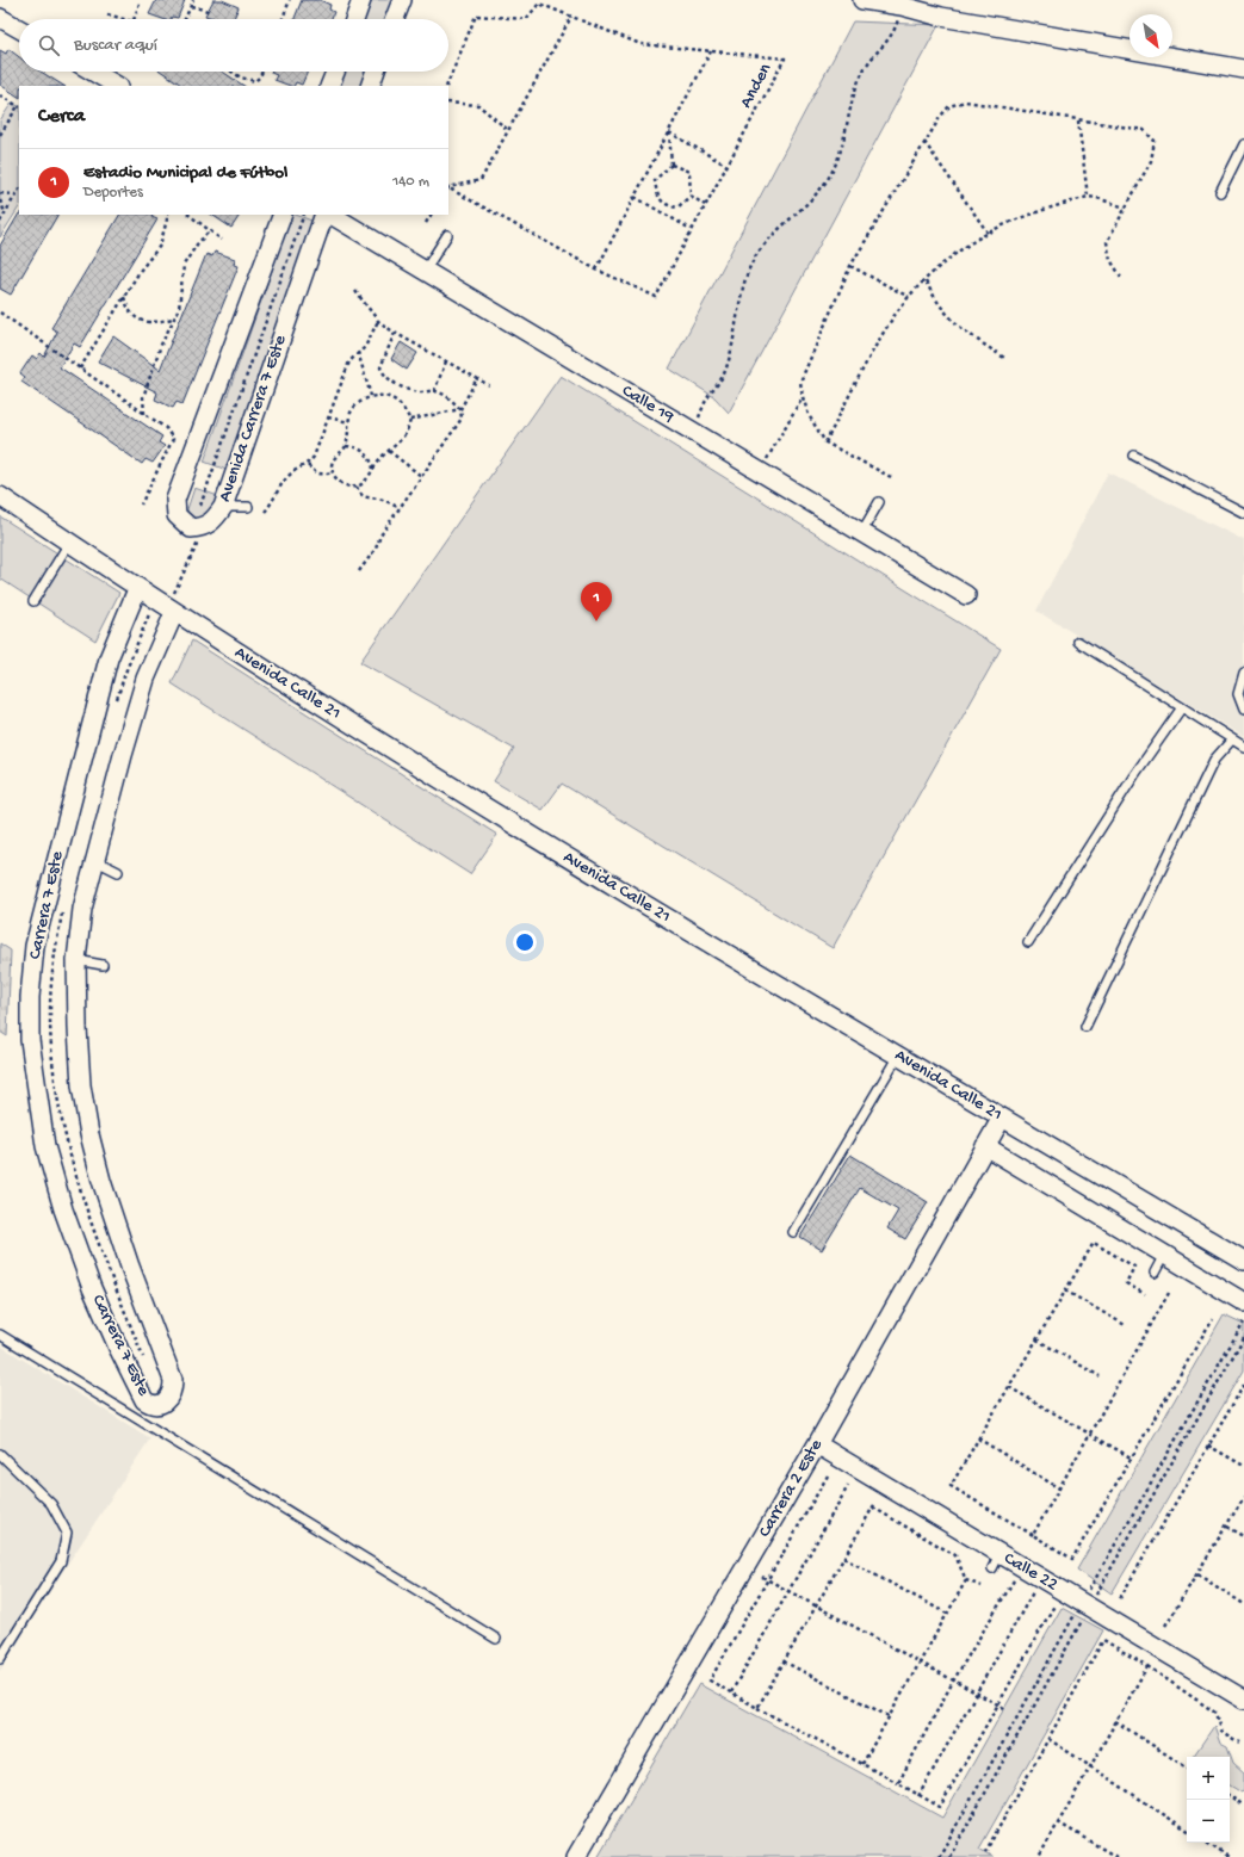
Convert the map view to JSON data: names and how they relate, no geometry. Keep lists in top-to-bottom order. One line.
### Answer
{"streets":{"street":["Calle 19","Avenida Carrera 7 Este","Avenida Calle 21","Carrera 7 Este","Carrera 2 Este","Calle 22"],"path":["Anden"]},"crossings":[["Avenida Calle 21","Carrera 7 Este"],["Avenida Calle 21","Carrera 2 Este"],["Carrera 2 Este","Calle 22"]],"north":"bottom right","page":{"search":"Buscar aquí","heading":"Cerca","list":[{"mark":"1","name":"Estadio Municipal de Fútbol","note":"Deportes","value":"140 m"}],"pins":"1","map_buttons":["+","−"]}}
